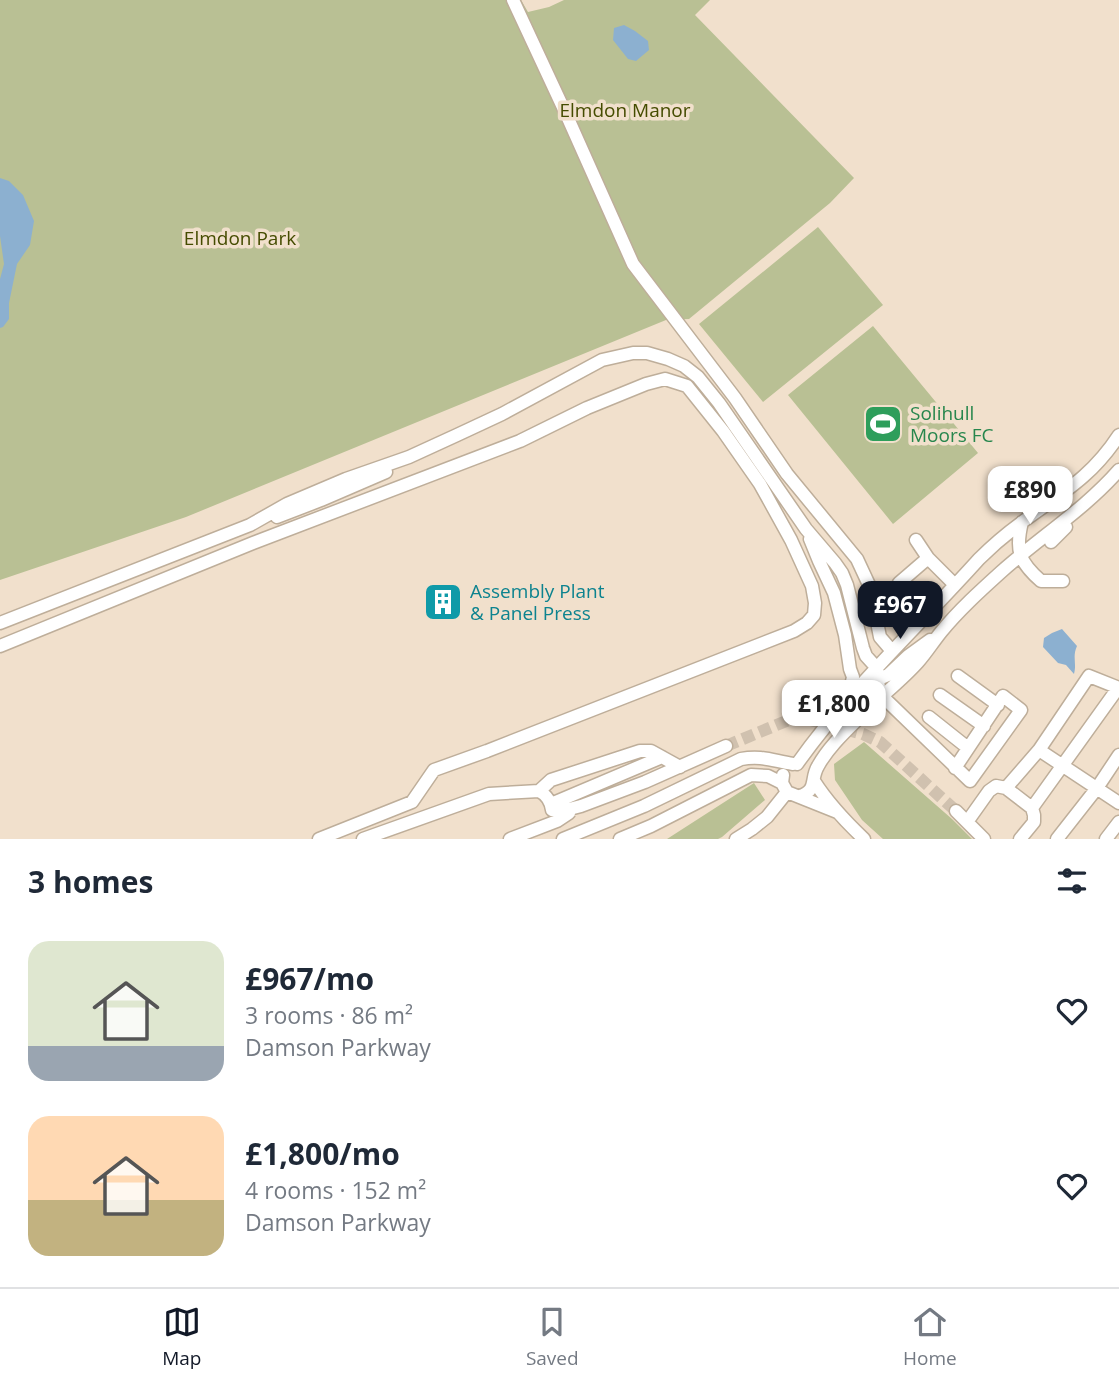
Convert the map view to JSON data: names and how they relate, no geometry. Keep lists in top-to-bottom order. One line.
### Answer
{"parks":["Elmdon Manor","Elmdon Park"],"places":{"sports":["Solihull Moors FC"],"building":["Assembly Plant & Panel Press"]},"page":{"price":["£890","£967","£1,800"],"heading":"3 homes","list":[{"name":"£967/mo","note":"3 rooms · 86 m² · Damson Parkway"},{"name":"£1,800/mo","note":"4 rooms · 152 m² · Damson Parkway"}],"tabs":["Map","Saved","Home"]}}
